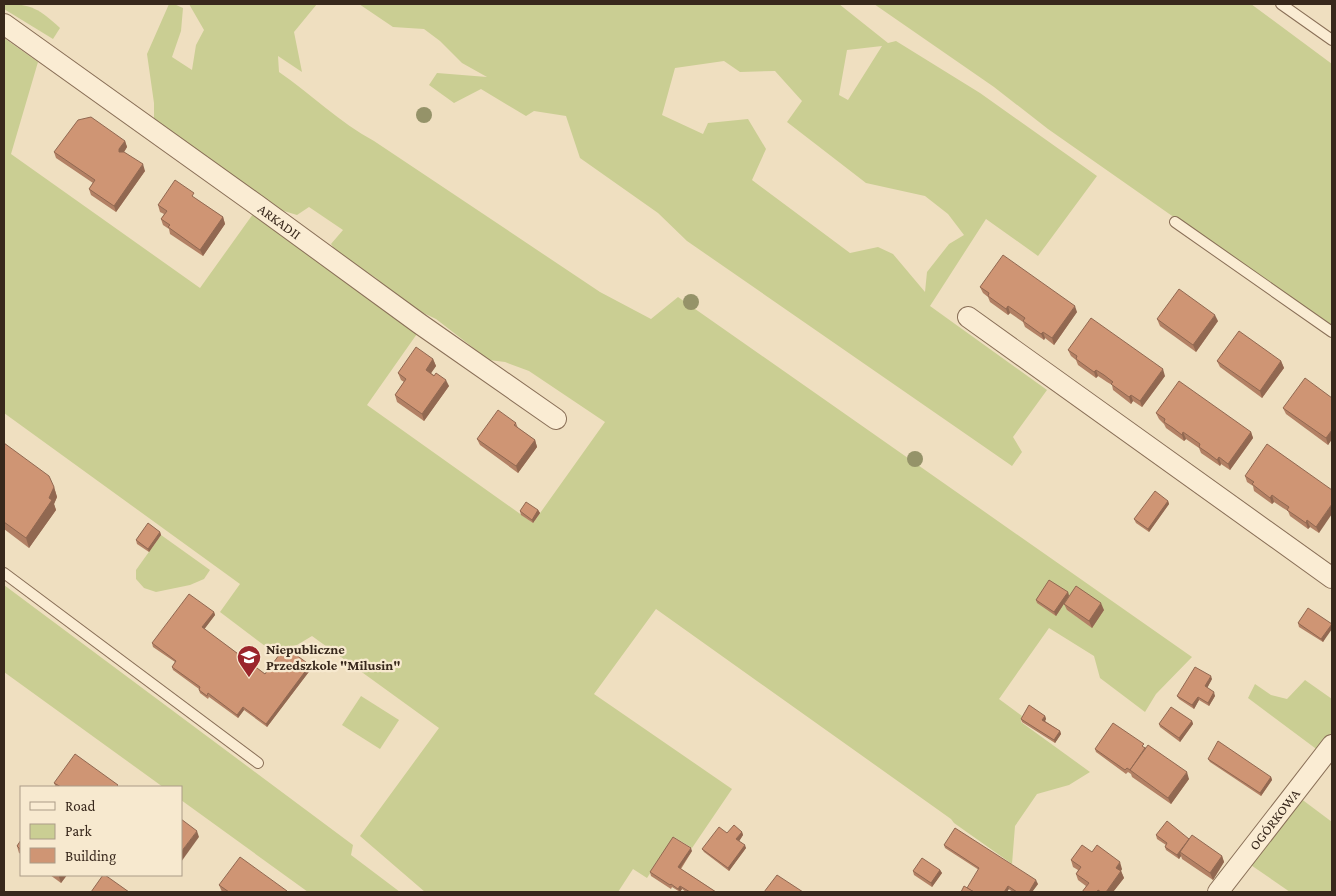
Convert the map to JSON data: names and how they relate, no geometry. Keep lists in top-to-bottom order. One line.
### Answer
{"streets":{"street":["ARKADII","OGÓRKOWA"]},"places":{"school or university":["Niepubliczne Przedszkole \"Milusin\""]},"legend":["Road","Park","Building"]}
